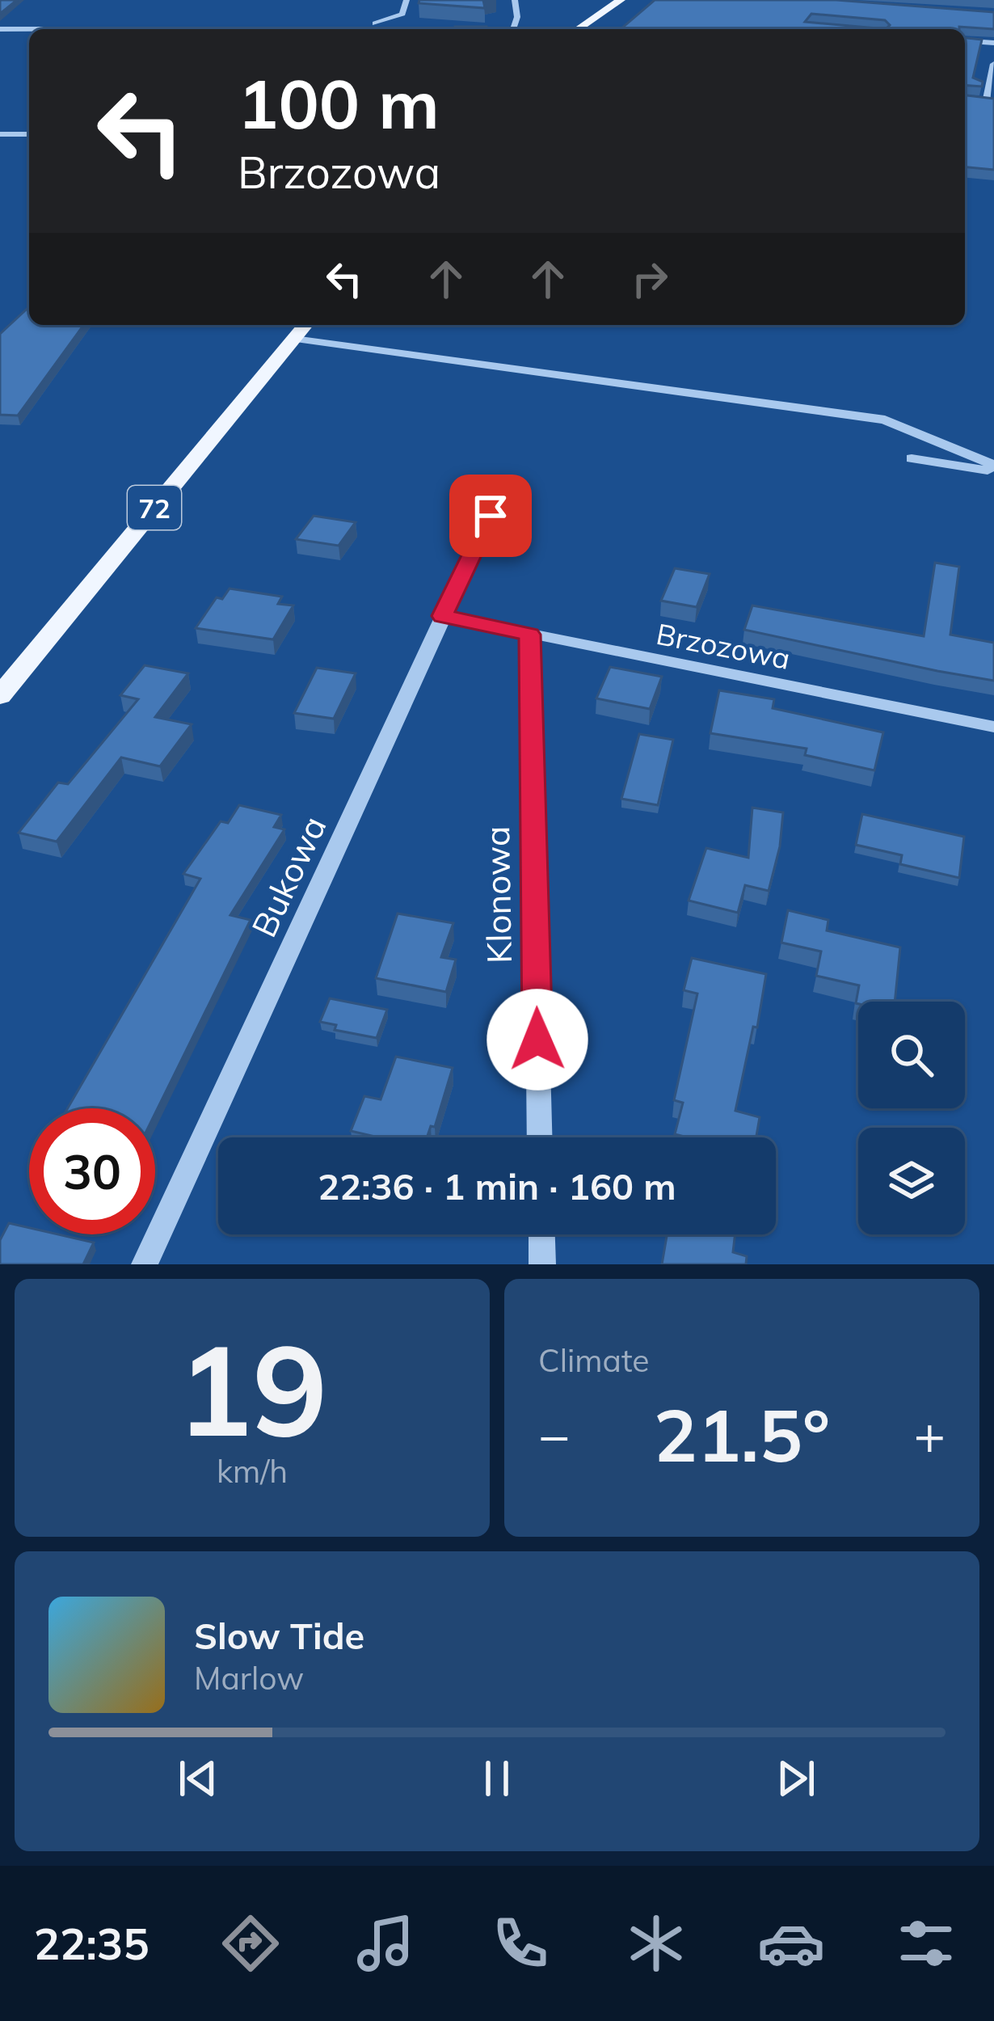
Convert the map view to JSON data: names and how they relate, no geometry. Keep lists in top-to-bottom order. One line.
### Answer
{"streets":{"main road":["72"],"street":["Brzozowa","Bukowa","Klonowa"]},"crossings":[["Brzozowa","Bukowa"],["Brzozowa","Klonowa"]],"page":{"turn":["100 m","Brzozowa"],"limit":"30","trip":"22:36 · 1 min · 160 m","tile":[["19","km/h"],"Climate"],"heat":["−","21.5°","+"],"song":["Slow Tide","Marlow"],"tabs":"22:35"}}
